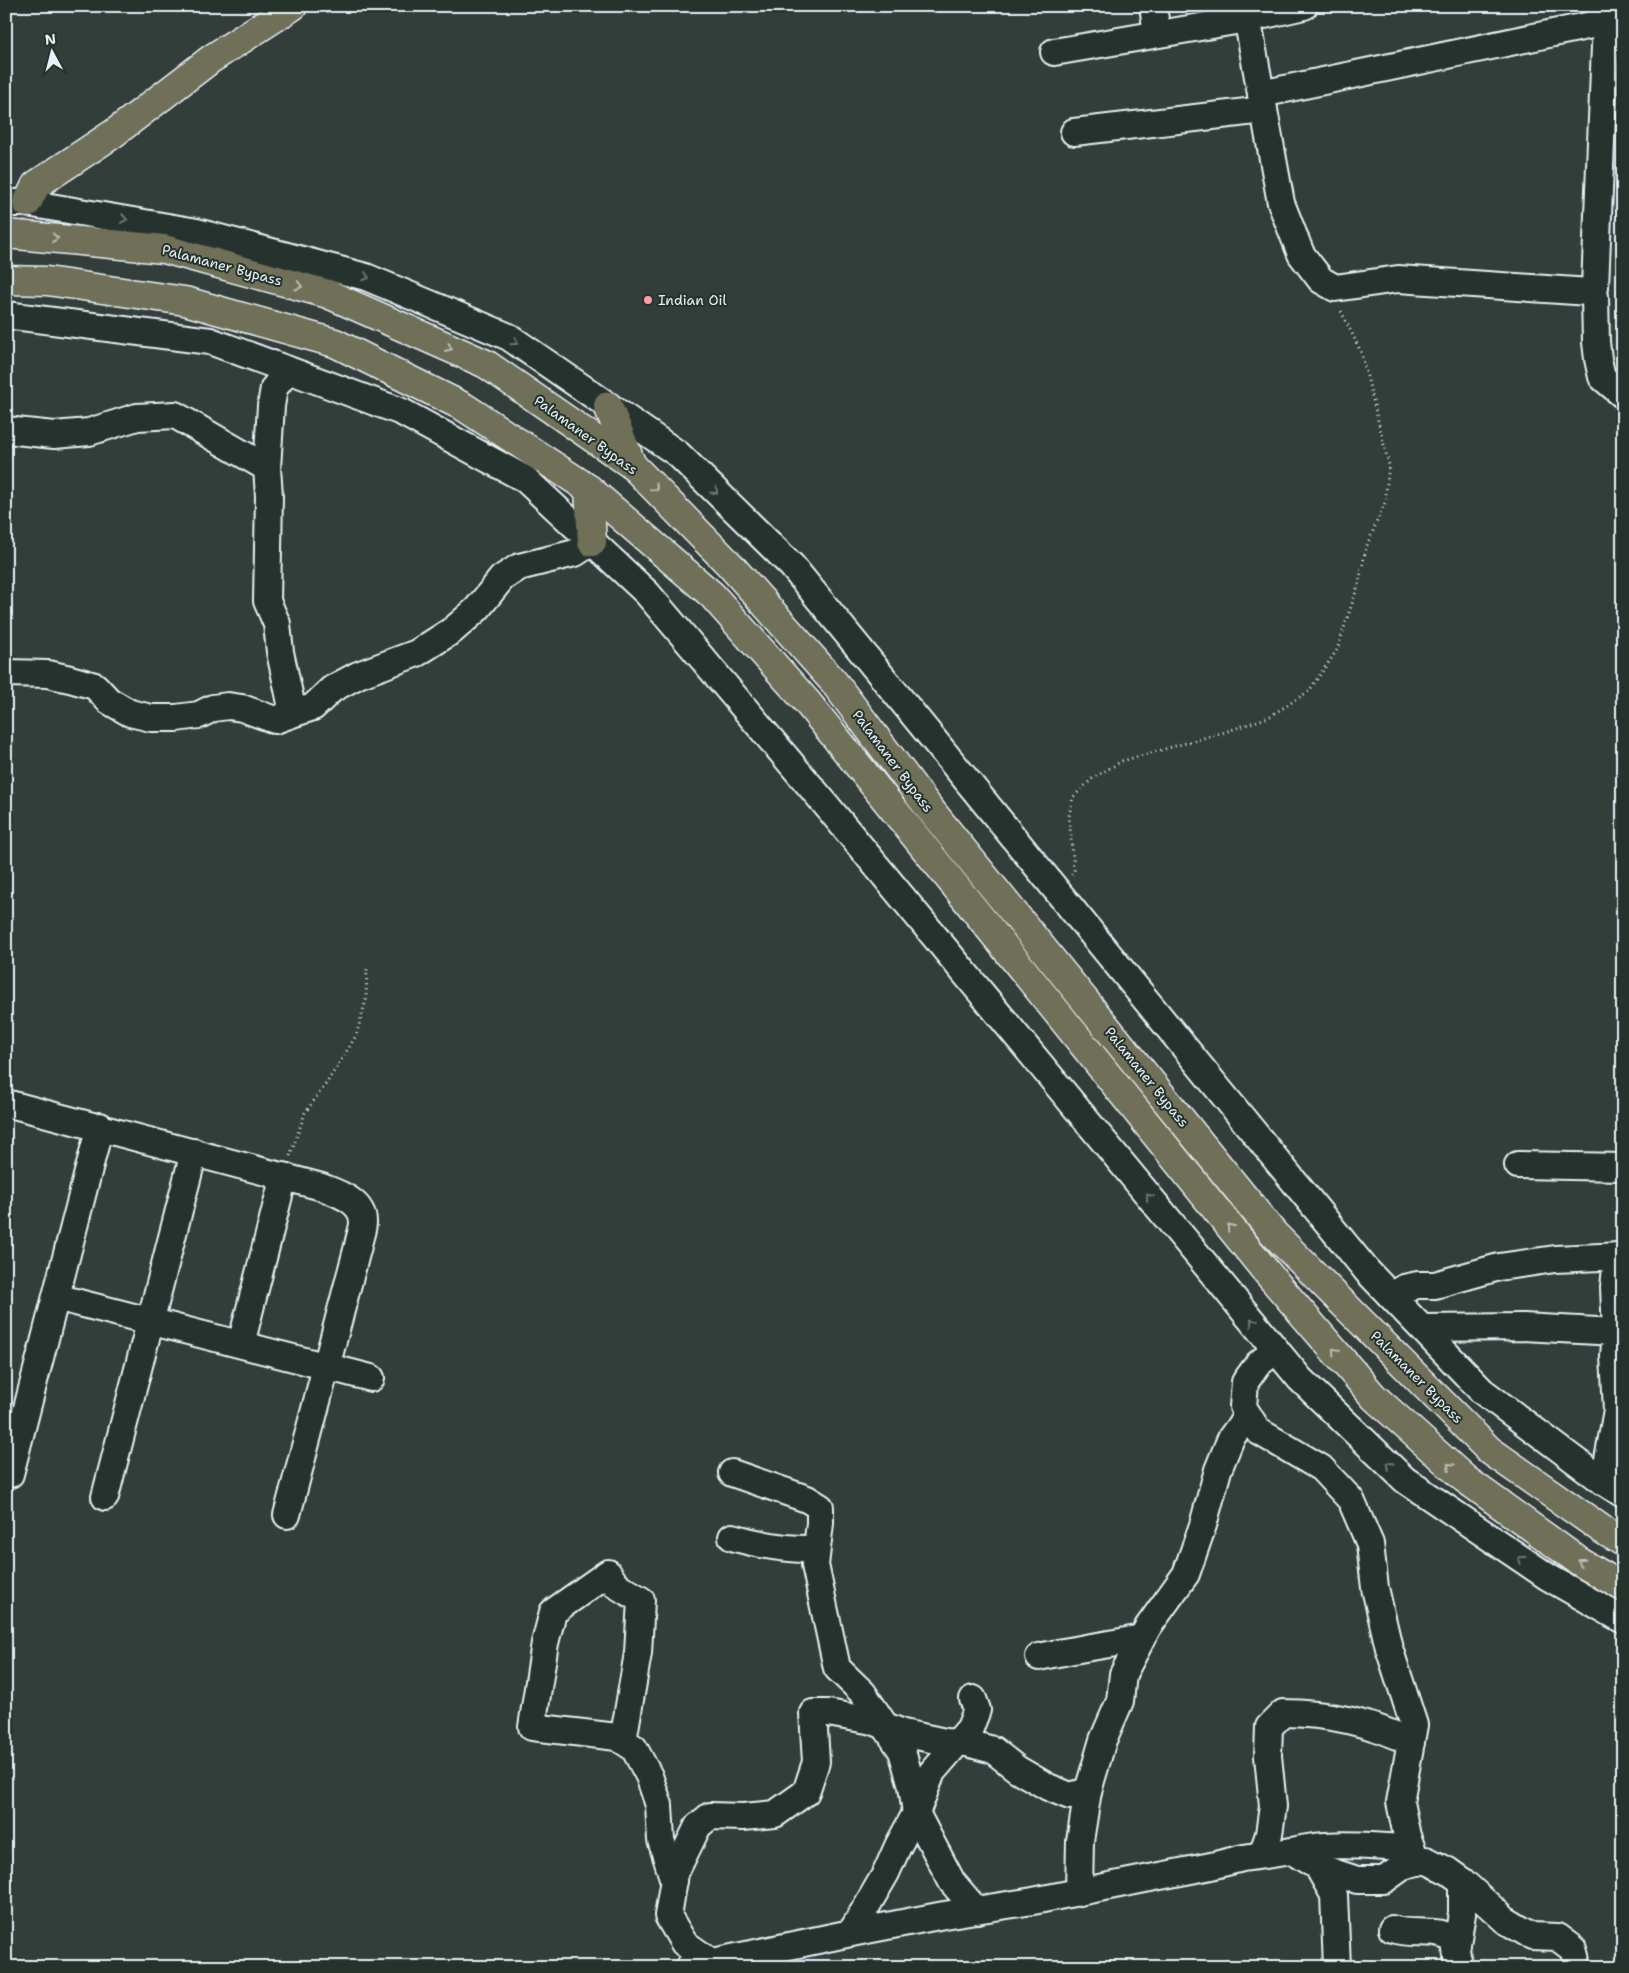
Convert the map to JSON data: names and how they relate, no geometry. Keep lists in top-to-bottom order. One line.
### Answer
{"streets":{"main road":["Palamaner Bypass"]},"places":["Indian Oil"],"north":"top"}
